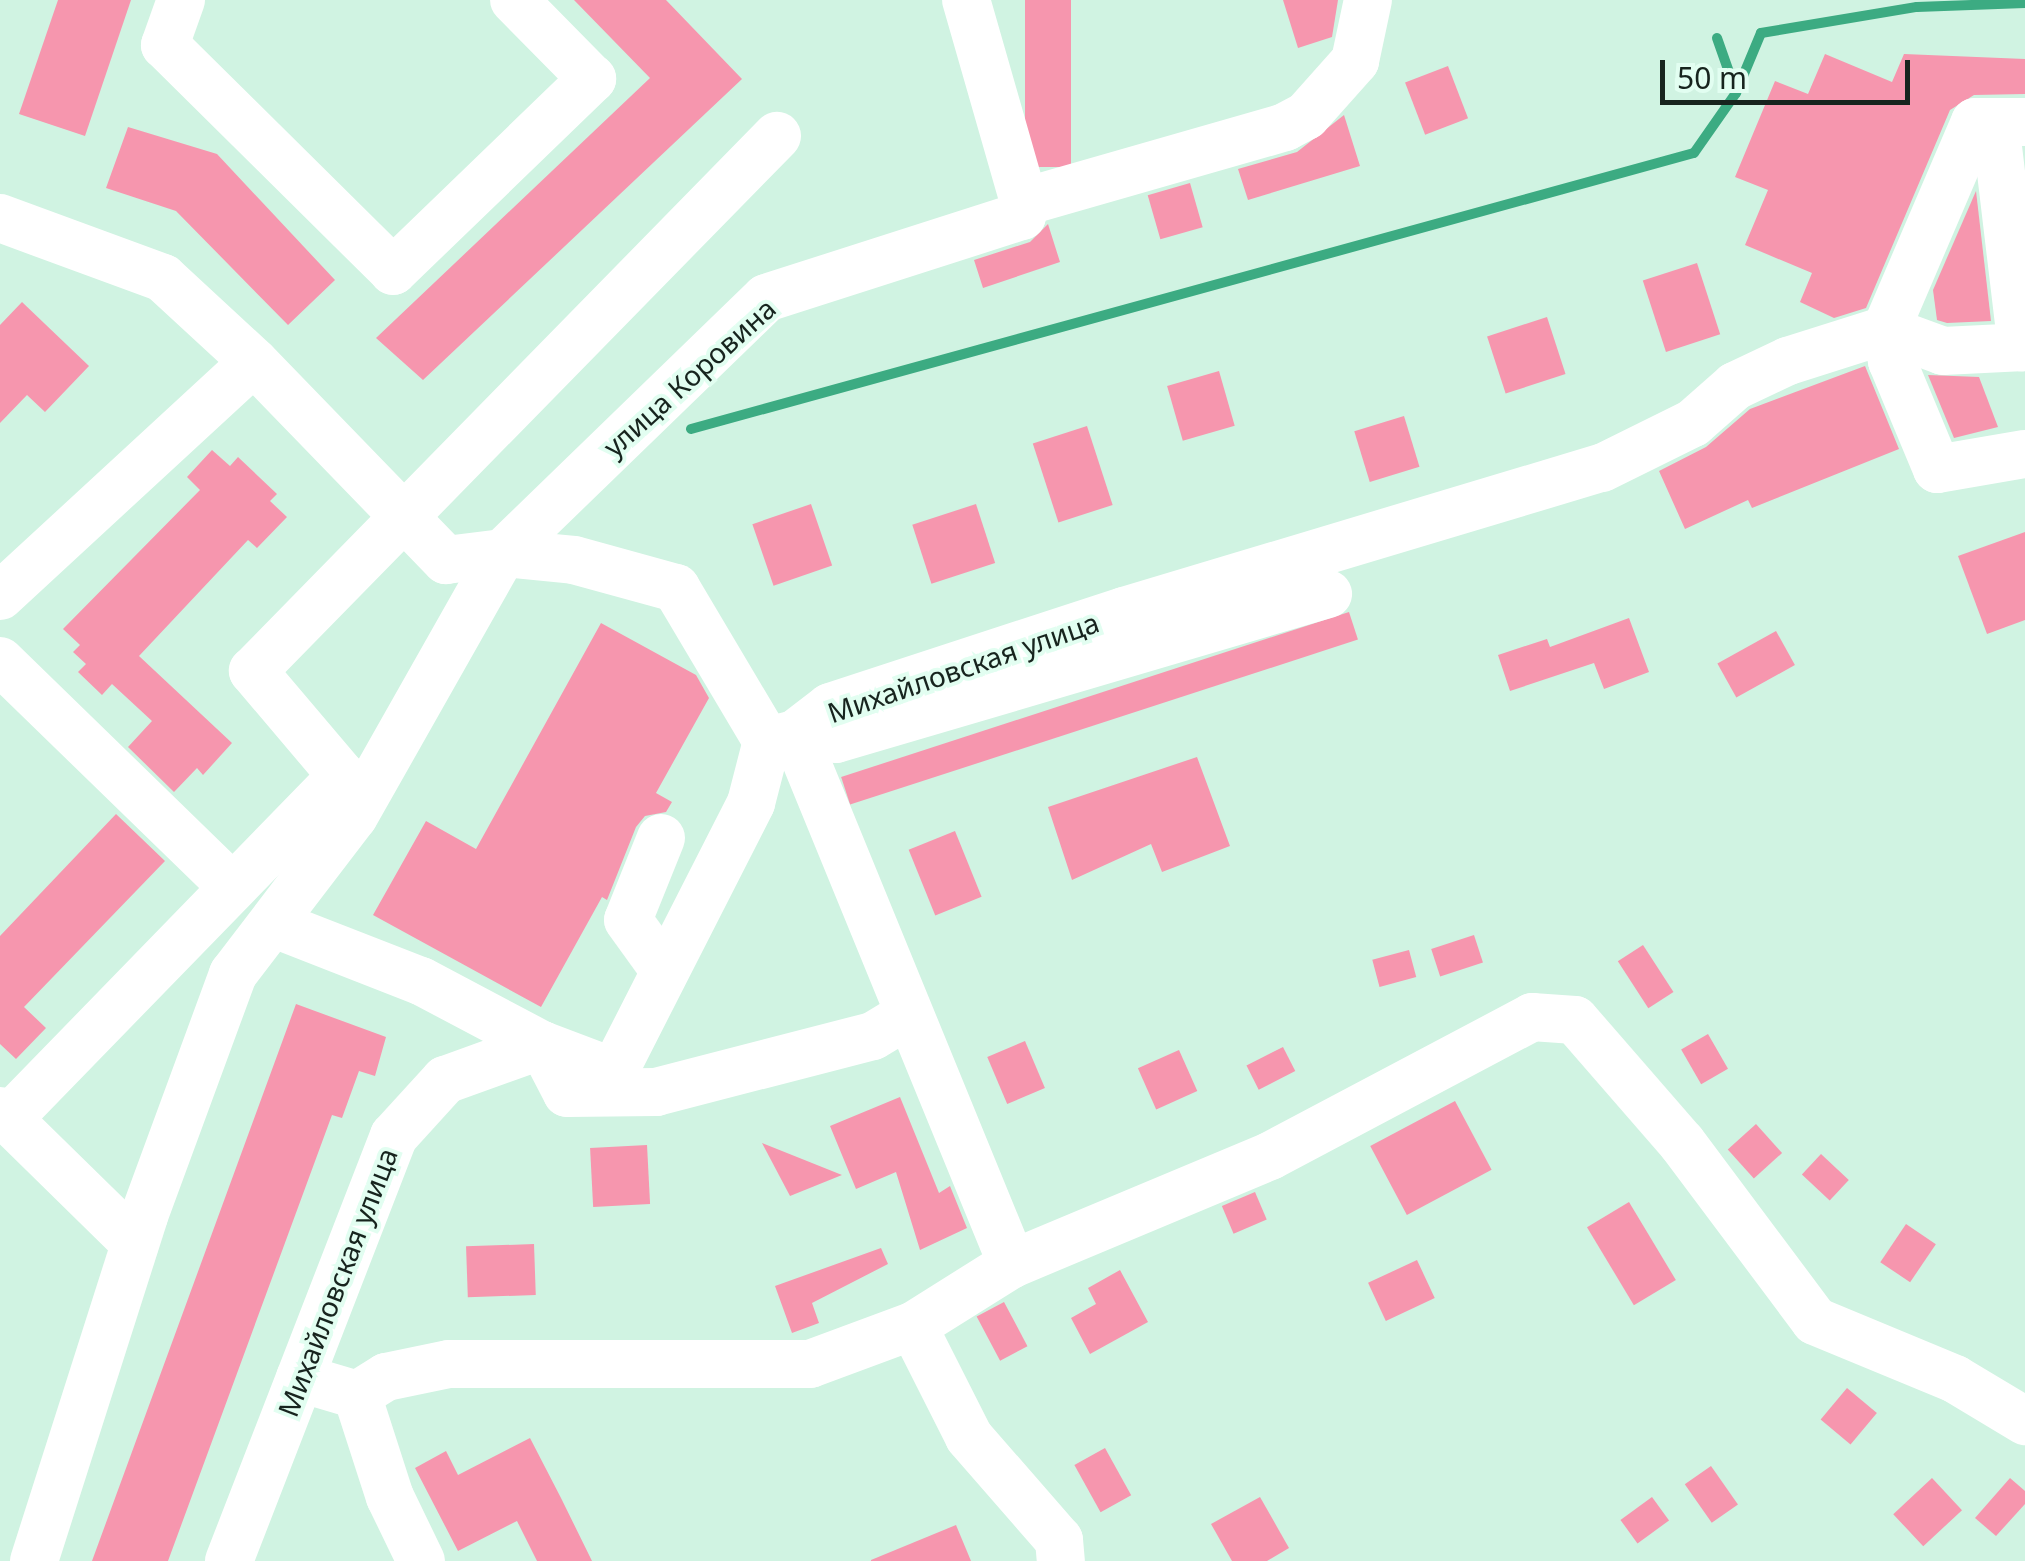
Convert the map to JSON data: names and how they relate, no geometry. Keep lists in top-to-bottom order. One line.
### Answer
{"streets":{"street":["улица Коровина","Михайловская улица"]},"scale_bar":"50 m"}
